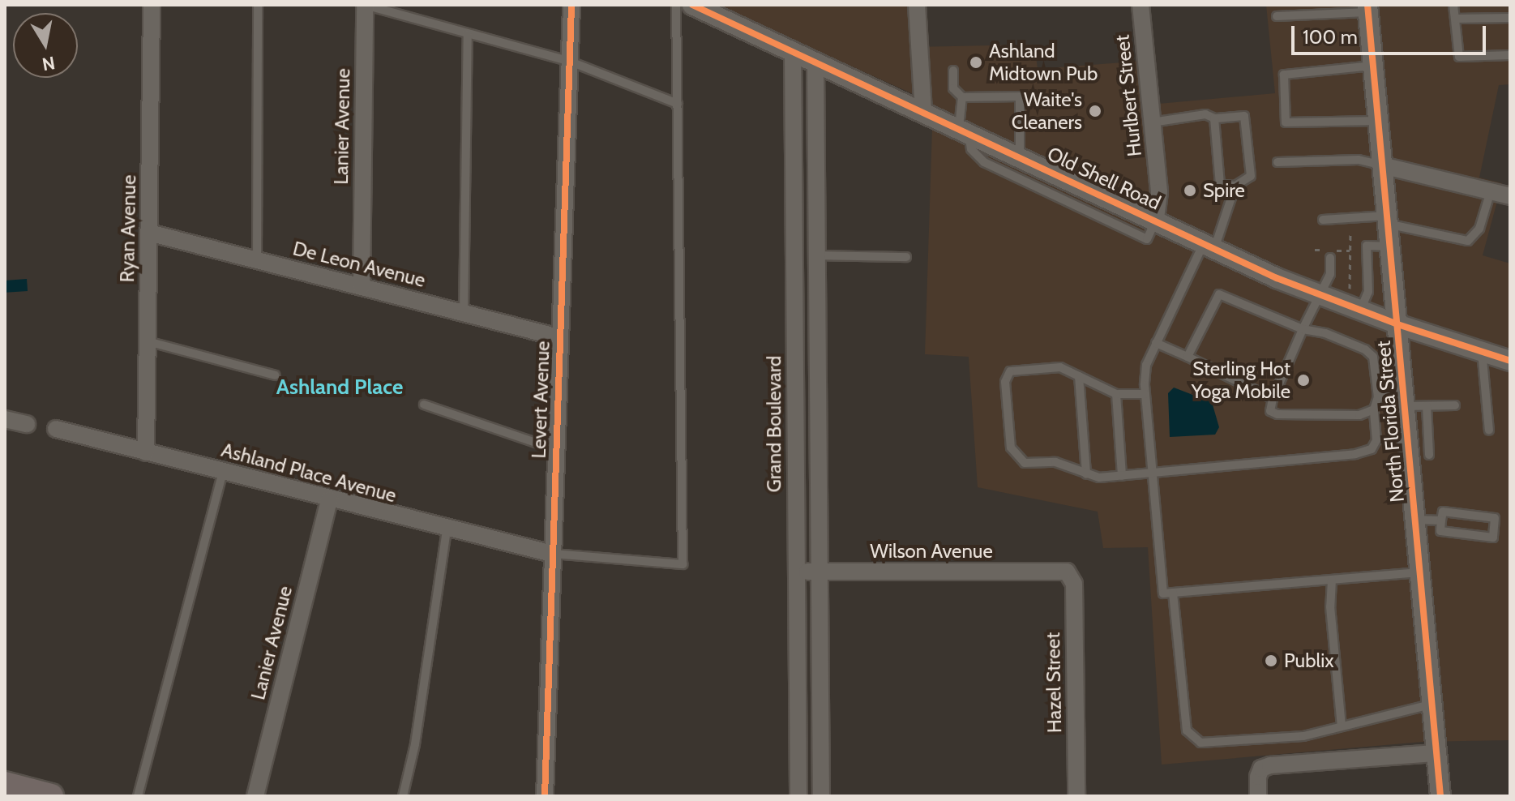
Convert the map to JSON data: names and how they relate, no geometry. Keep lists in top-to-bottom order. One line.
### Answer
{"streets":{"street":["Hurlbert Street","Lanier Avenue","Old Shell Road","Ryan Avenue","De Leon Avenue","Levert Avenue","North Florida Street","Grand Boulevard","Ashland Place Avenue","Wilson Avenue","Hazel Street"]},"crossings":[["Hurlbert Street","Old Shell Road"],["Lanier Avenue","De Leon Avenue"],["Lanier Avenue","Ashland Place Avenue"],["Old Shell Road","North Florida Street"],["Old Shell Road","Grand Boulevard"],["Ryan Avenue","De Leon Avenue"],["Ryan Avenue","Ashland Place Avenue"],["De Leon Avenue","Levert Avenue"],["Levert Avenue","Ashland Place Avenue"],["Grand Boulevard","Wilson Avenue"],["Wilson Avenue","Hazel Street"]],"districts":["Ashland Place"],"places":["Ashland Midtown Pub","Waite's Cleaners","Spire","Sterling Hot Yoga Mobile","Publix"],"scale_bar":"100 m","north":"bottom"}
